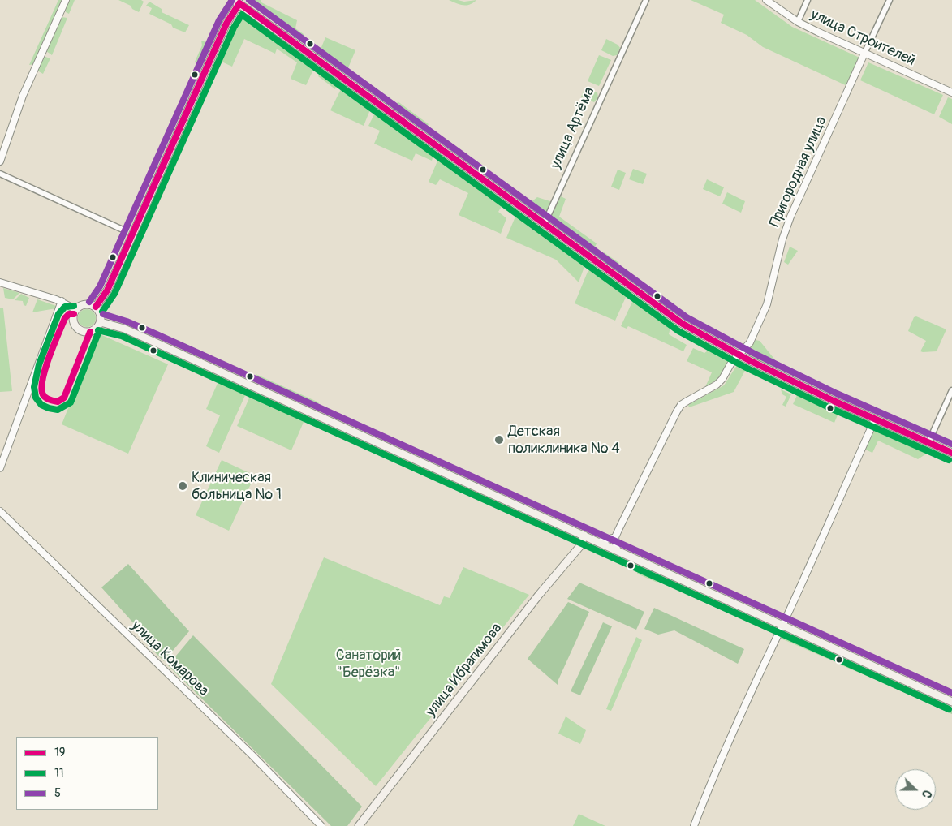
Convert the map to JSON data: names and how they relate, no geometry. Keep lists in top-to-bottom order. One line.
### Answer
{"streets":{"main road":["улица Ибрагимова"],"street":["улица Строителей","улица Артёма","Пригородная улица","улица Комарова"]},"crossings":[["улица Строителей","Пригородная улица"]],"parks":["Санаторий \"Берёзка\""],"places":["Детская поликлиника № 4","Клиническая больница № 1"],"lines":["transit line 5","transit line 19","transit line 11"],"legend":["19","11","5"],"north":"right"}
